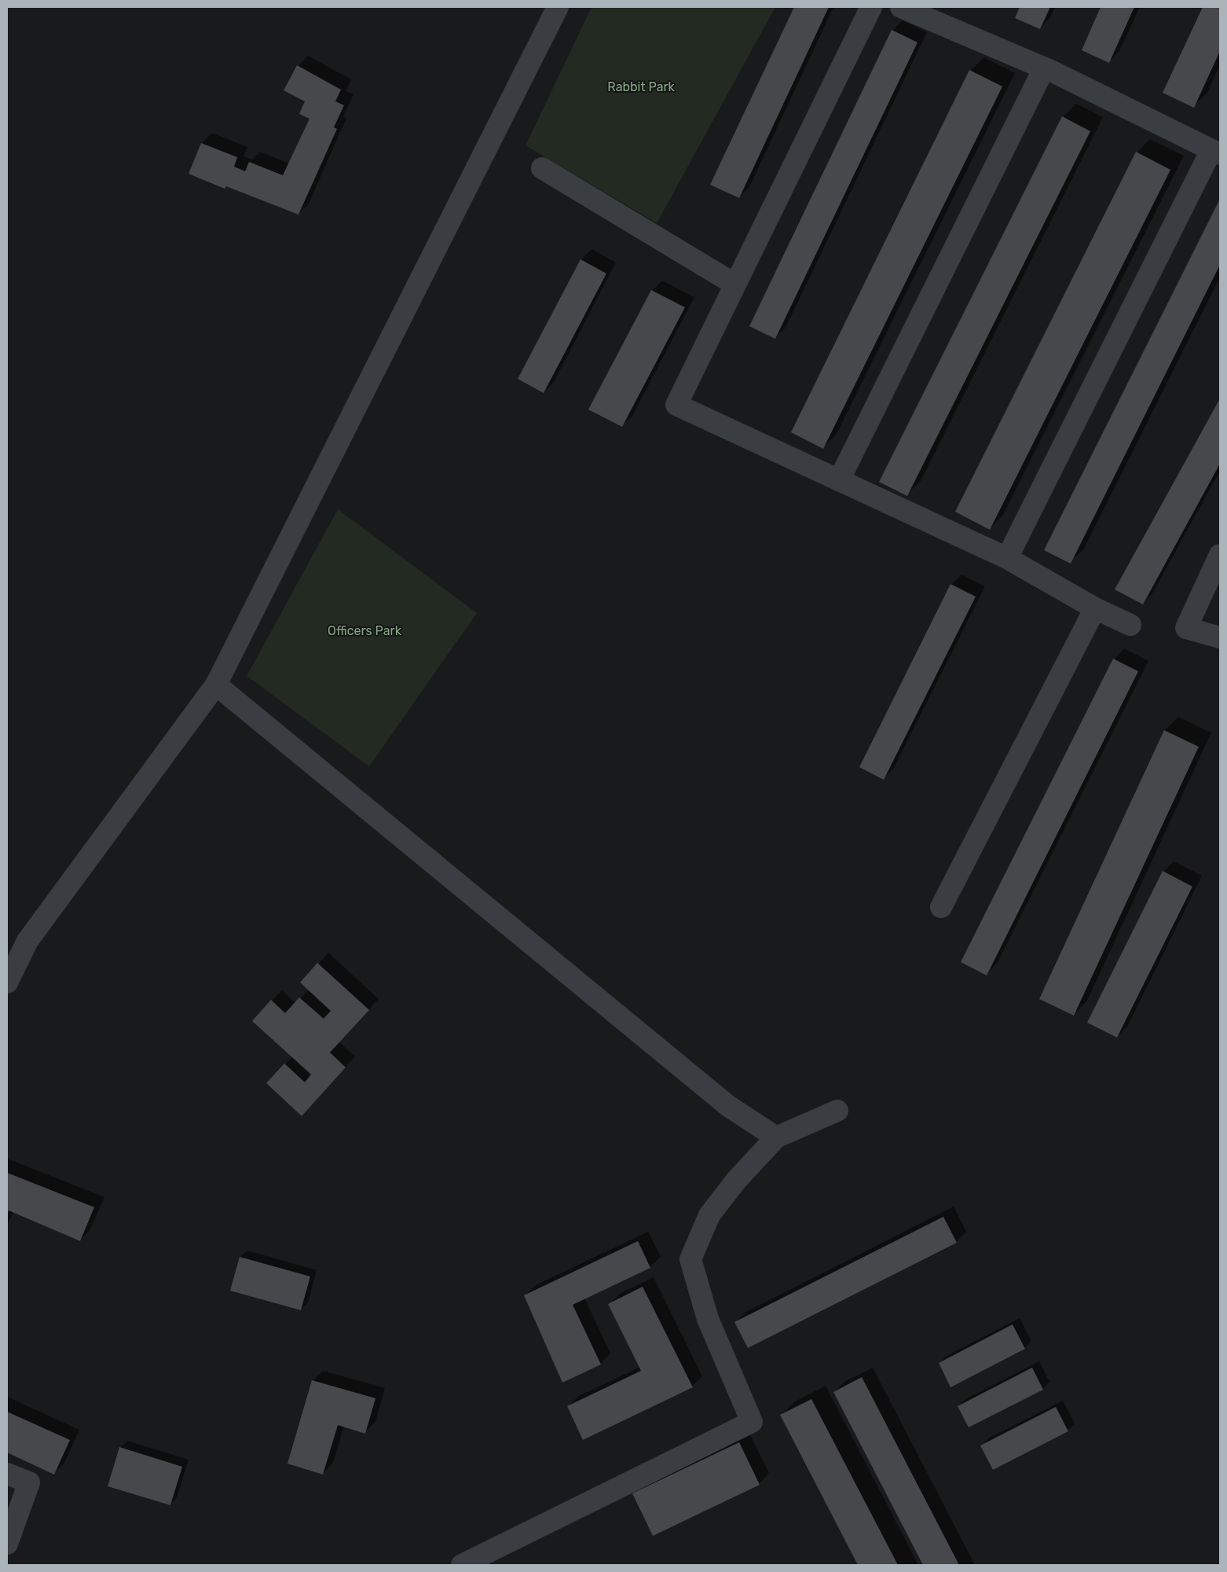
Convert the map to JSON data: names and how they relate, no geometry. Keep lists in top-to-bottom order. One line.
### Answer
{"parks":["Rabbit Park","Officers Park"]}
